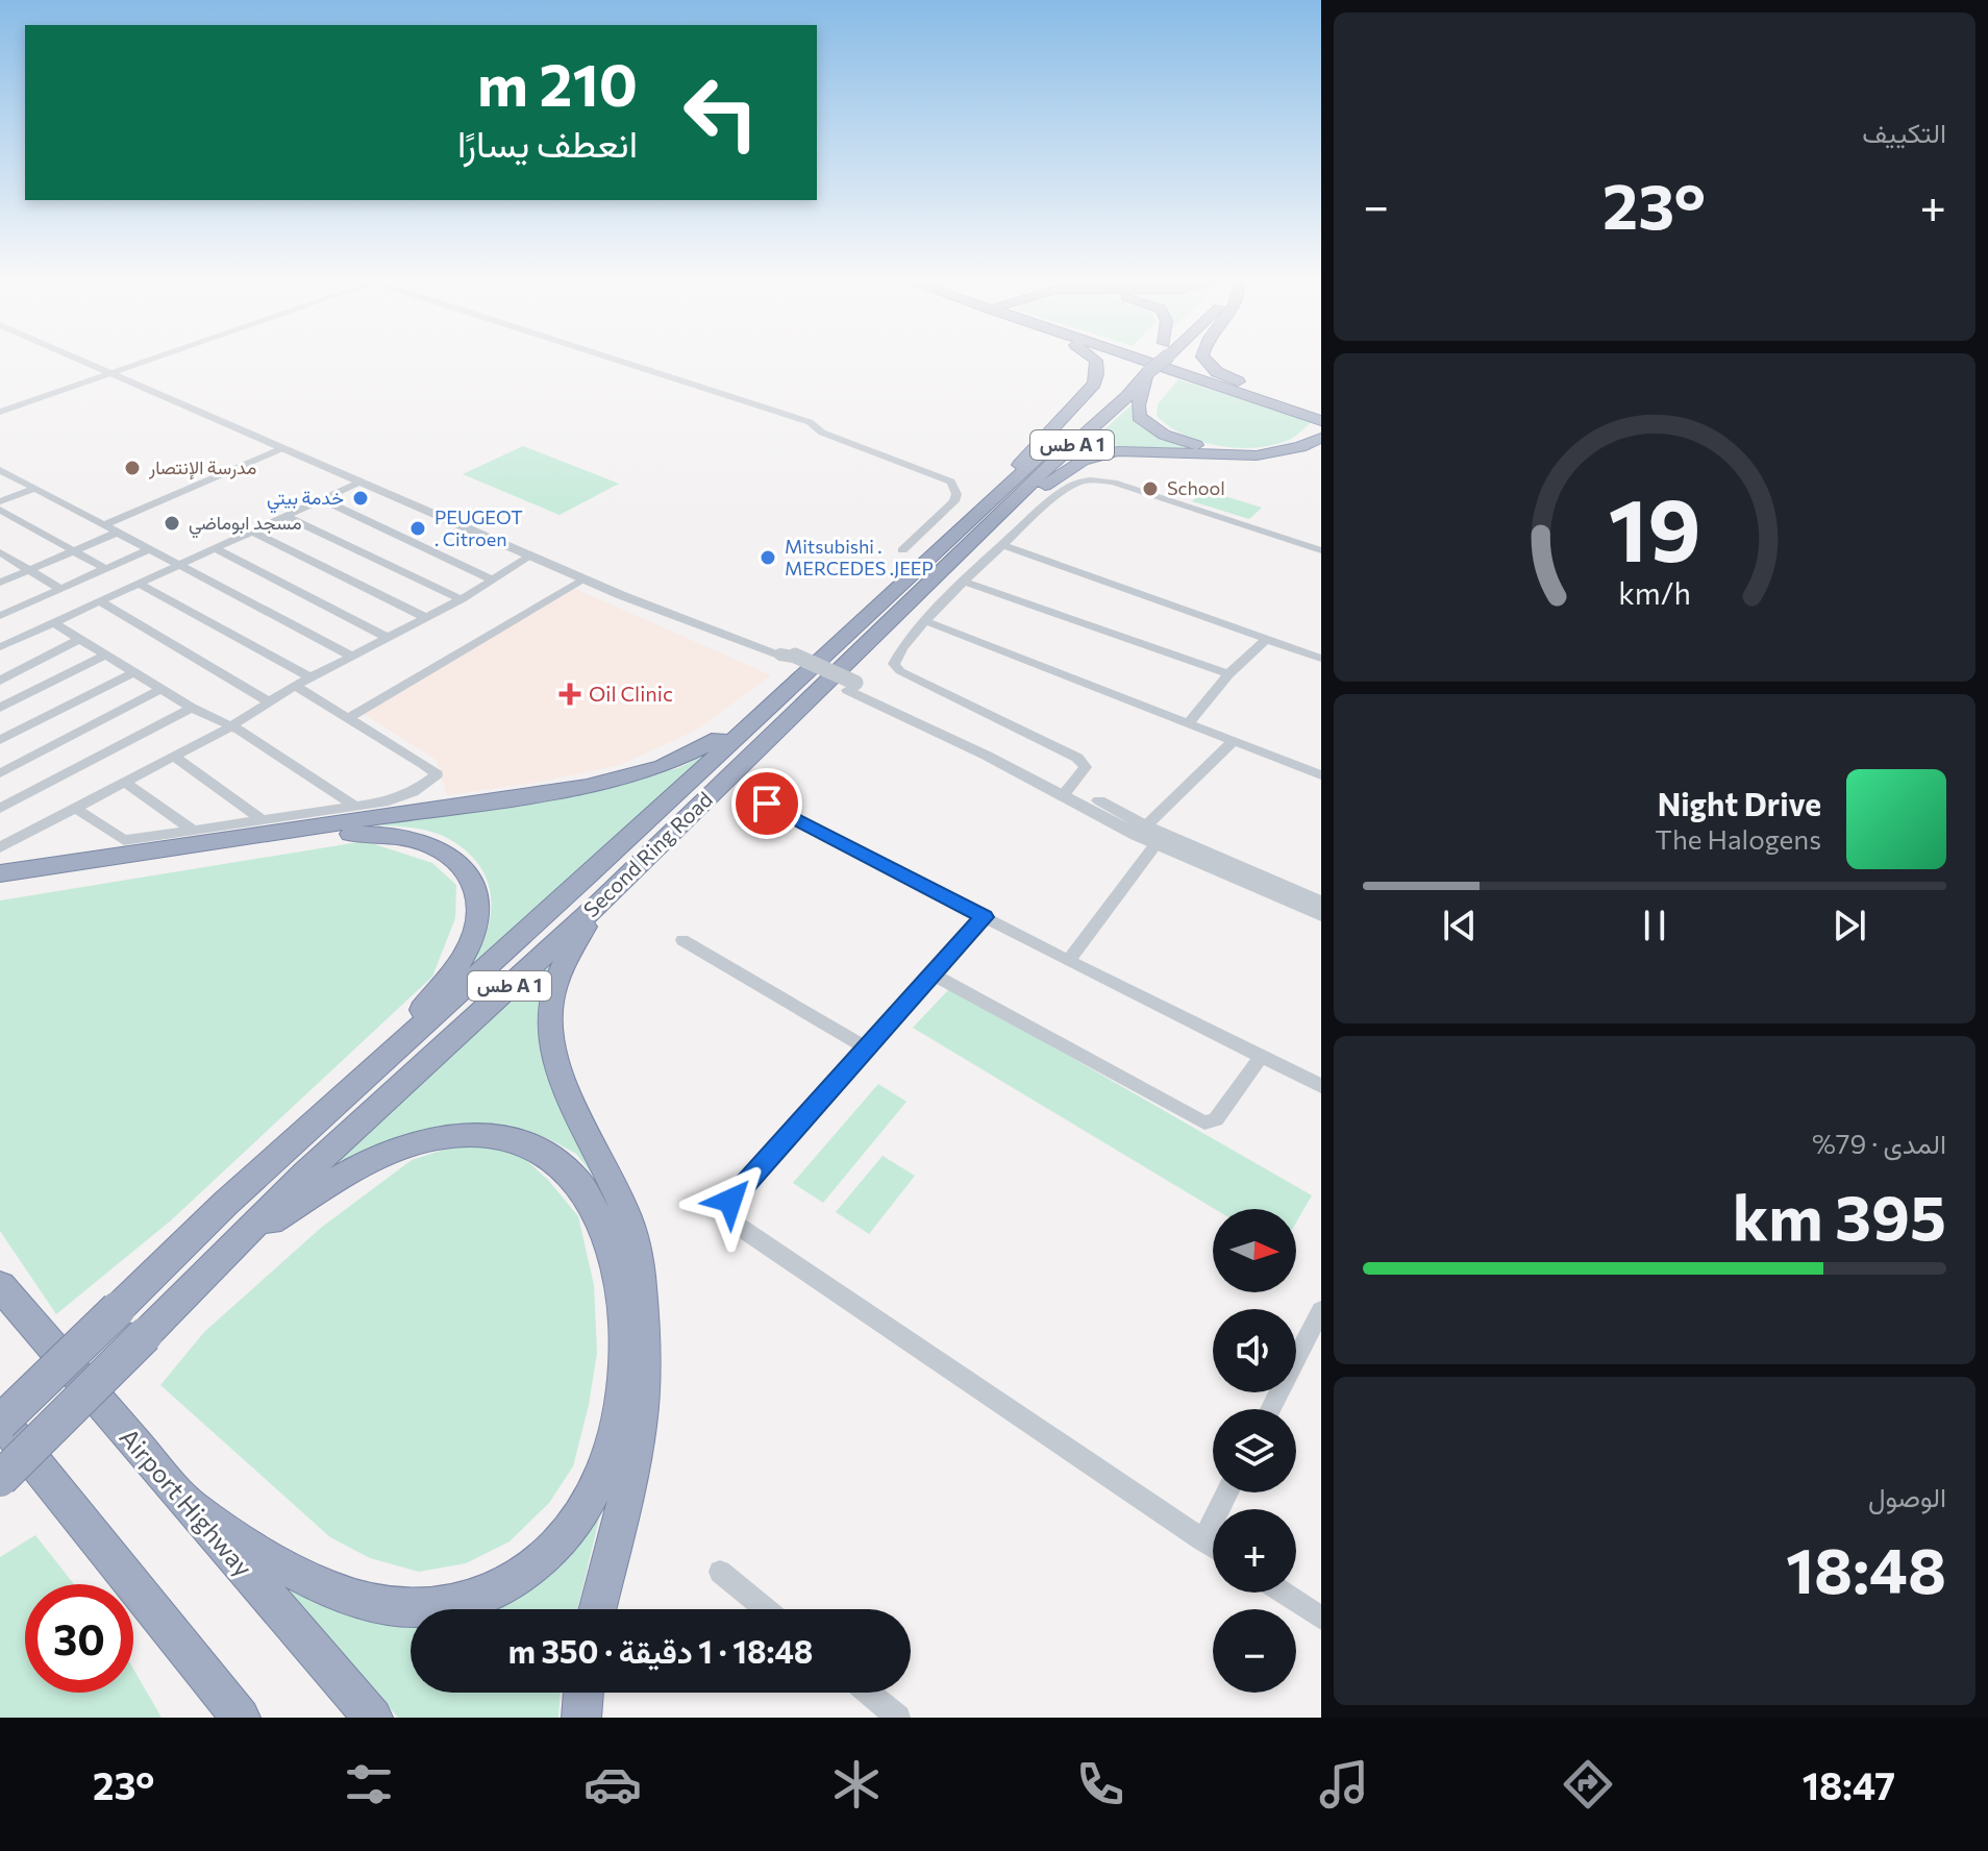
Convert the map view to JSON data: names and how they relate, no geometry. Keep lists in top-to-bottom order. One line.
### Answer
{"streets":{"highway":["طس A 1","Second Ring Road","Airport Highway"]},"places":{"other":["مدرسة الإنتصار","School","خدمة بيتي","مسجد ابوماضي","PEUGEOT . Citroen","Mitsubishi . MERCEDES .JEEP"],"health":["Oil Clinic"]},"north":"right","page":{"tile":["التكييف",["المدى · 79%","395 km"],["الوصول","18:48"]],"turn":["210 m","انعطف يسارًا"],"heat":["−","23°","+"],"song":["Night Drive","The Halogens"],"map_buttons":["+","−"],"limit":"30","trip":"18:48 · 1 دقيقة · 350 m","tabs":["18:47","23°"],"gauge":["19","km/h"]}}
